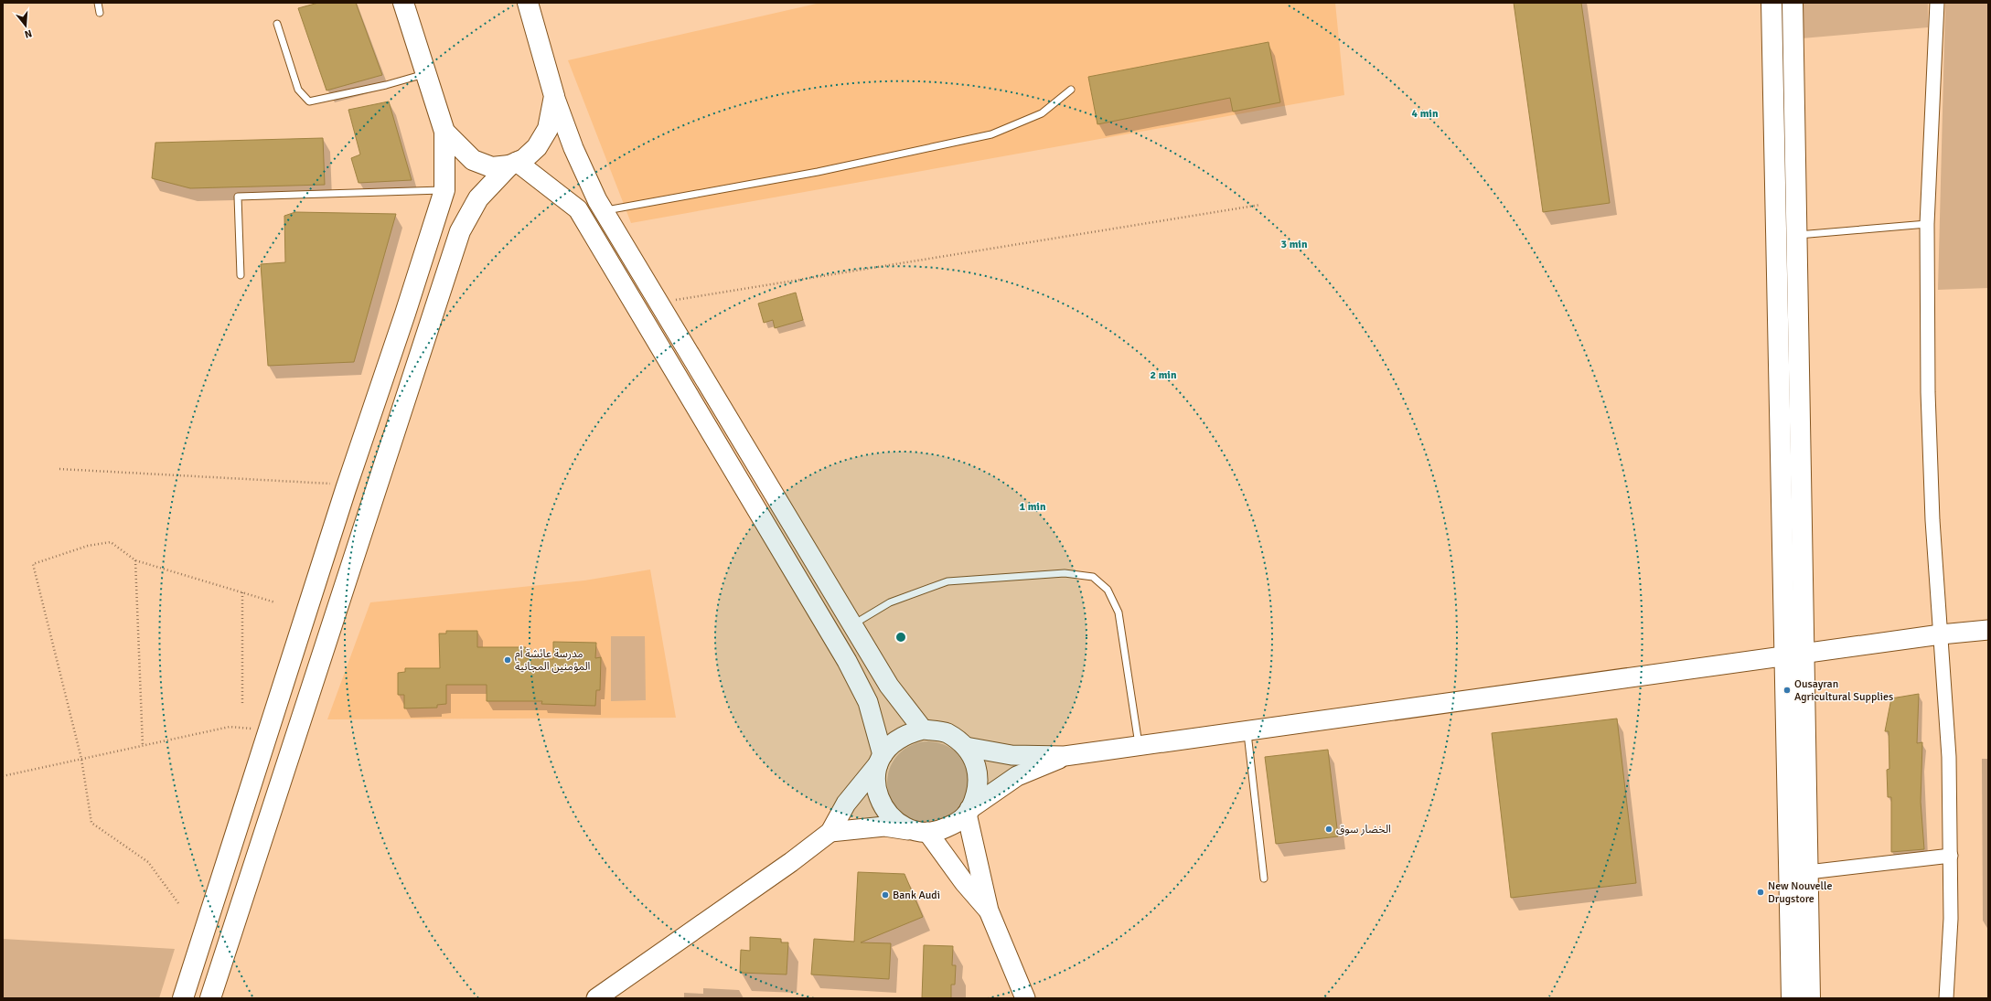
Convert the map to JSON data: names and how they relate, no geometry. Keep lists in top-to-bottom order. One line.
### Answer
{"places":["مدرسة عائشة أم المؤمنين المجانية","Ousayran Agricultural Supplies","الخضار سوق","New Nouvelle Drugstore","Bank Audi"],"north":"bottom","rings":["4 min","3 min","2 min","1 min"]}
